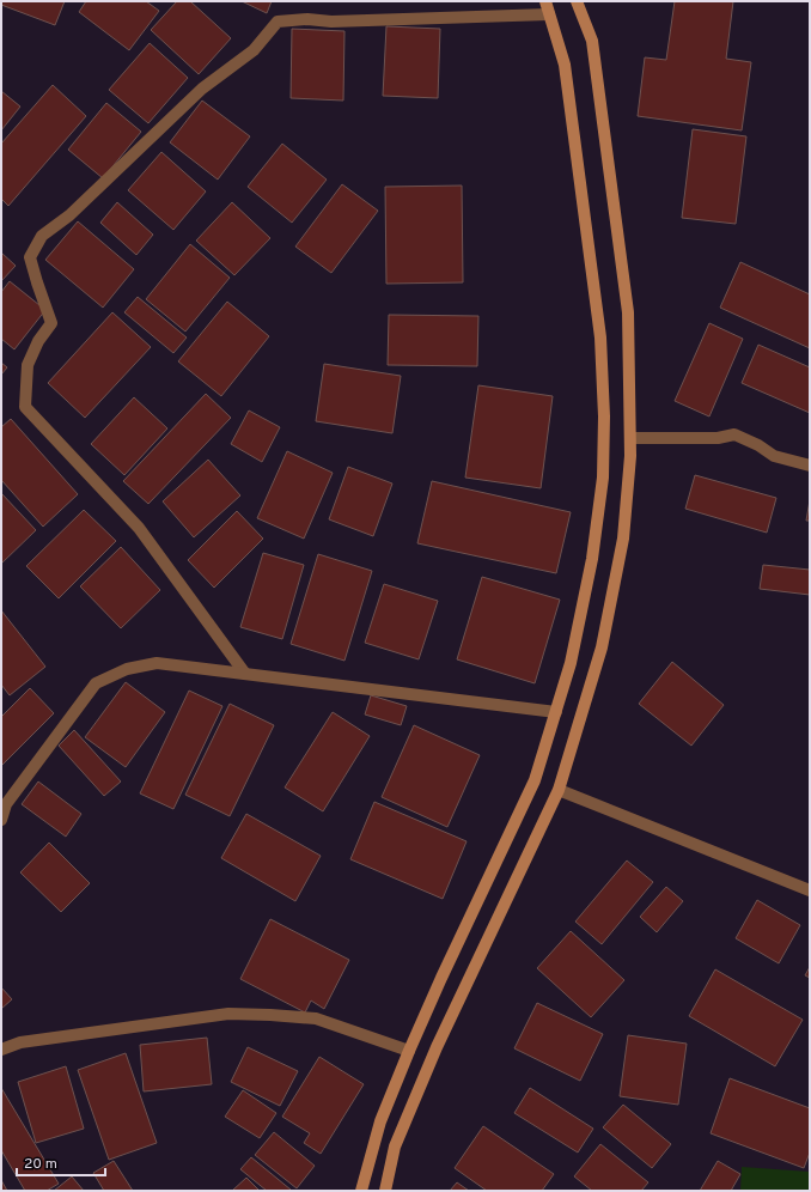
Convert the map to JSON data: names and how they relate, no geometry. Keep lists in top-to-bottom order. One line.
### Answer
{"scale_bar":"20 m"}
